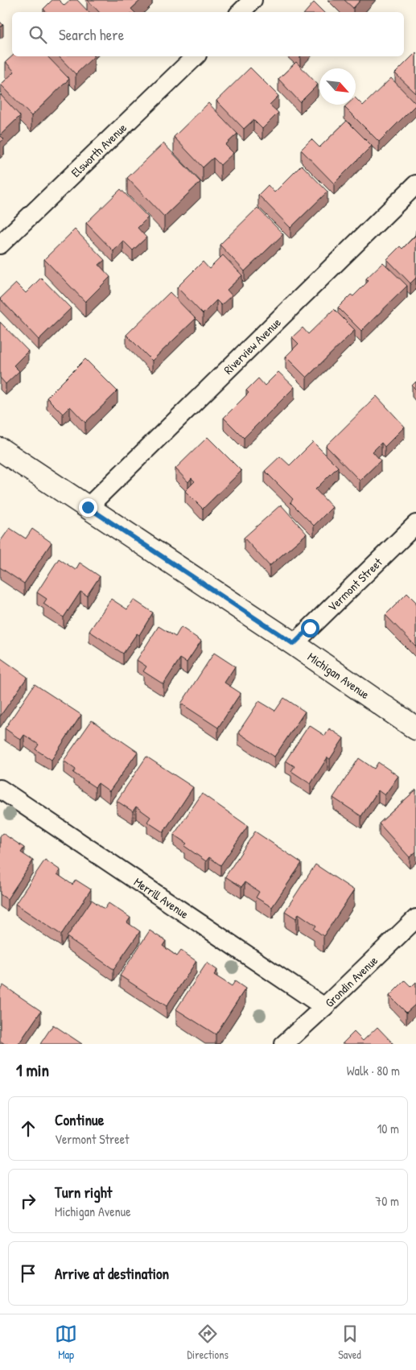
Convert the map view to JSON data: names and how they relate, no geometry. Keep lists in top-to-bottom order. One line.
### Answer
{"streets":{"street":["Elsworth Avenue","Riverview Avenue","Vermont Street","Michigan Avenue","Merrill Avenue","Grondin Avenue"]},"crossings":[["Riverview Avenue","Michigan Avenue"],["Vermont Street","Michigan Avenue"],["Merrill Avenue","Grondin Avenue"]],"north":"bottom right","page":{"search":"Search here","heading":["1 min","Walk · 80 m"],"list":[["Continue","Vermont Street","10 m"],["Turn right","Michigan Avenue","70 m"],"Arrive at destination"],"nav":["Map","Directions","Saved"]}}
